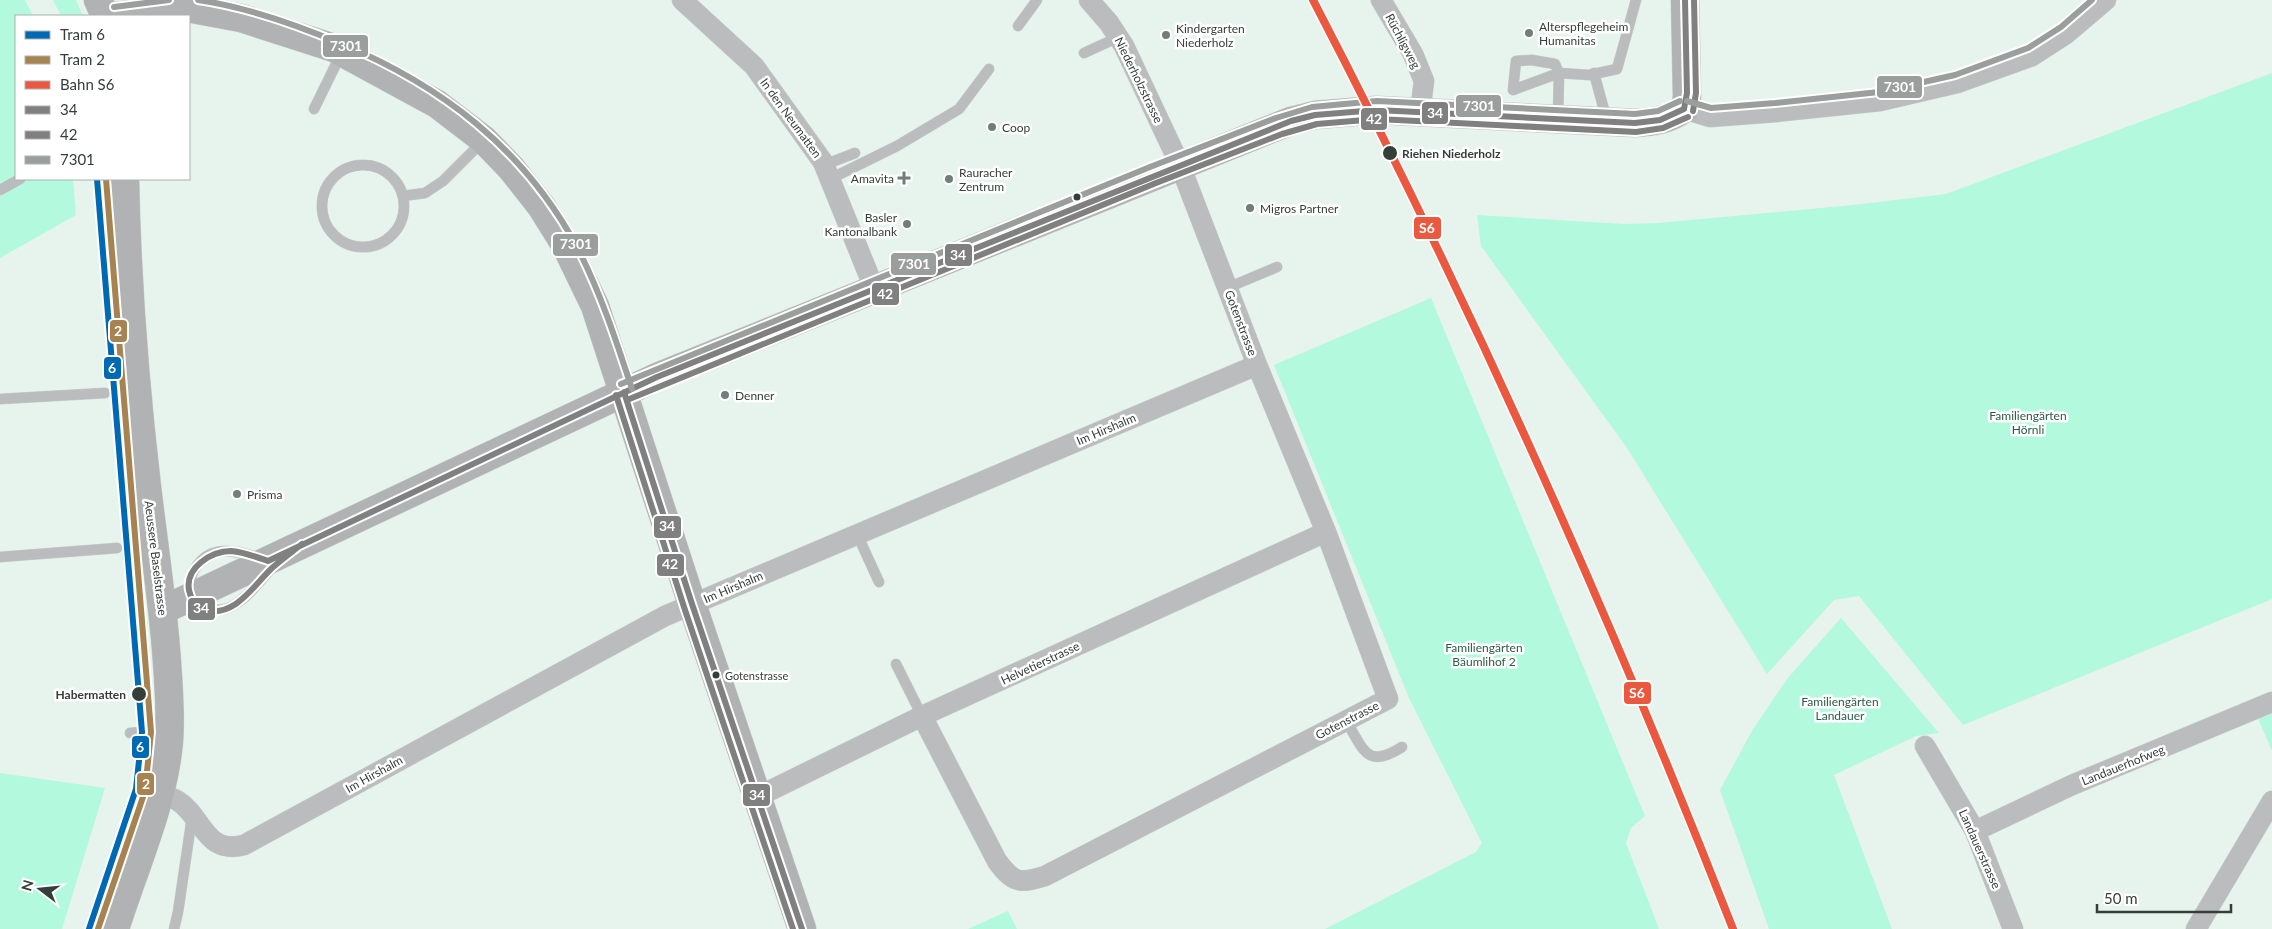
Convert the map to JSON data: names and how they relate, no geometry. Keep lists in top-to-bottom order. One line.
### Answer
{"streets":{"main road":["Aeussere Baselstrasse"],"street":["Rüchligweg","Niederholzstrasse","In den Neumatten","Gotenstrasse","Im Hirshalm","Helvetierstrasse","Landauerhofweg","Landauerstrasse"]},"crossings":[["Niederholzstrasse","Gotenstrasse"],["Gotenstrasse","Im Hirshalm"],["Gotenstrasse","Helvetierstrasse"],["Im Hirshalm","Aeussere Baselstrasse"],["Landauerhofweg","Landauerstrasse"]],"parks":["Familiengärten Hörnli","Familiengärten Bäumlihof 2","Familiengärten Landauer"],"places":{"other":["Alterspflegeheim Humanitas","Kindergarten Niederholz","Coop","Riehen Niederholz","Rauracher Zentrum","Migros Partner","Basler Kantonalbank","Denner","Prisma","Gotenstrasse","Habermatten"],"health":["Amavita"]},"lines":["rail line S6","transit line 34","transit line 42","transit line 7301","tram line 6","tram line 2"],"legend":["Tram 6","Tram 2","Bahn S6","34","42","7301"],"scale_bar":"50 m","north":"left"}
